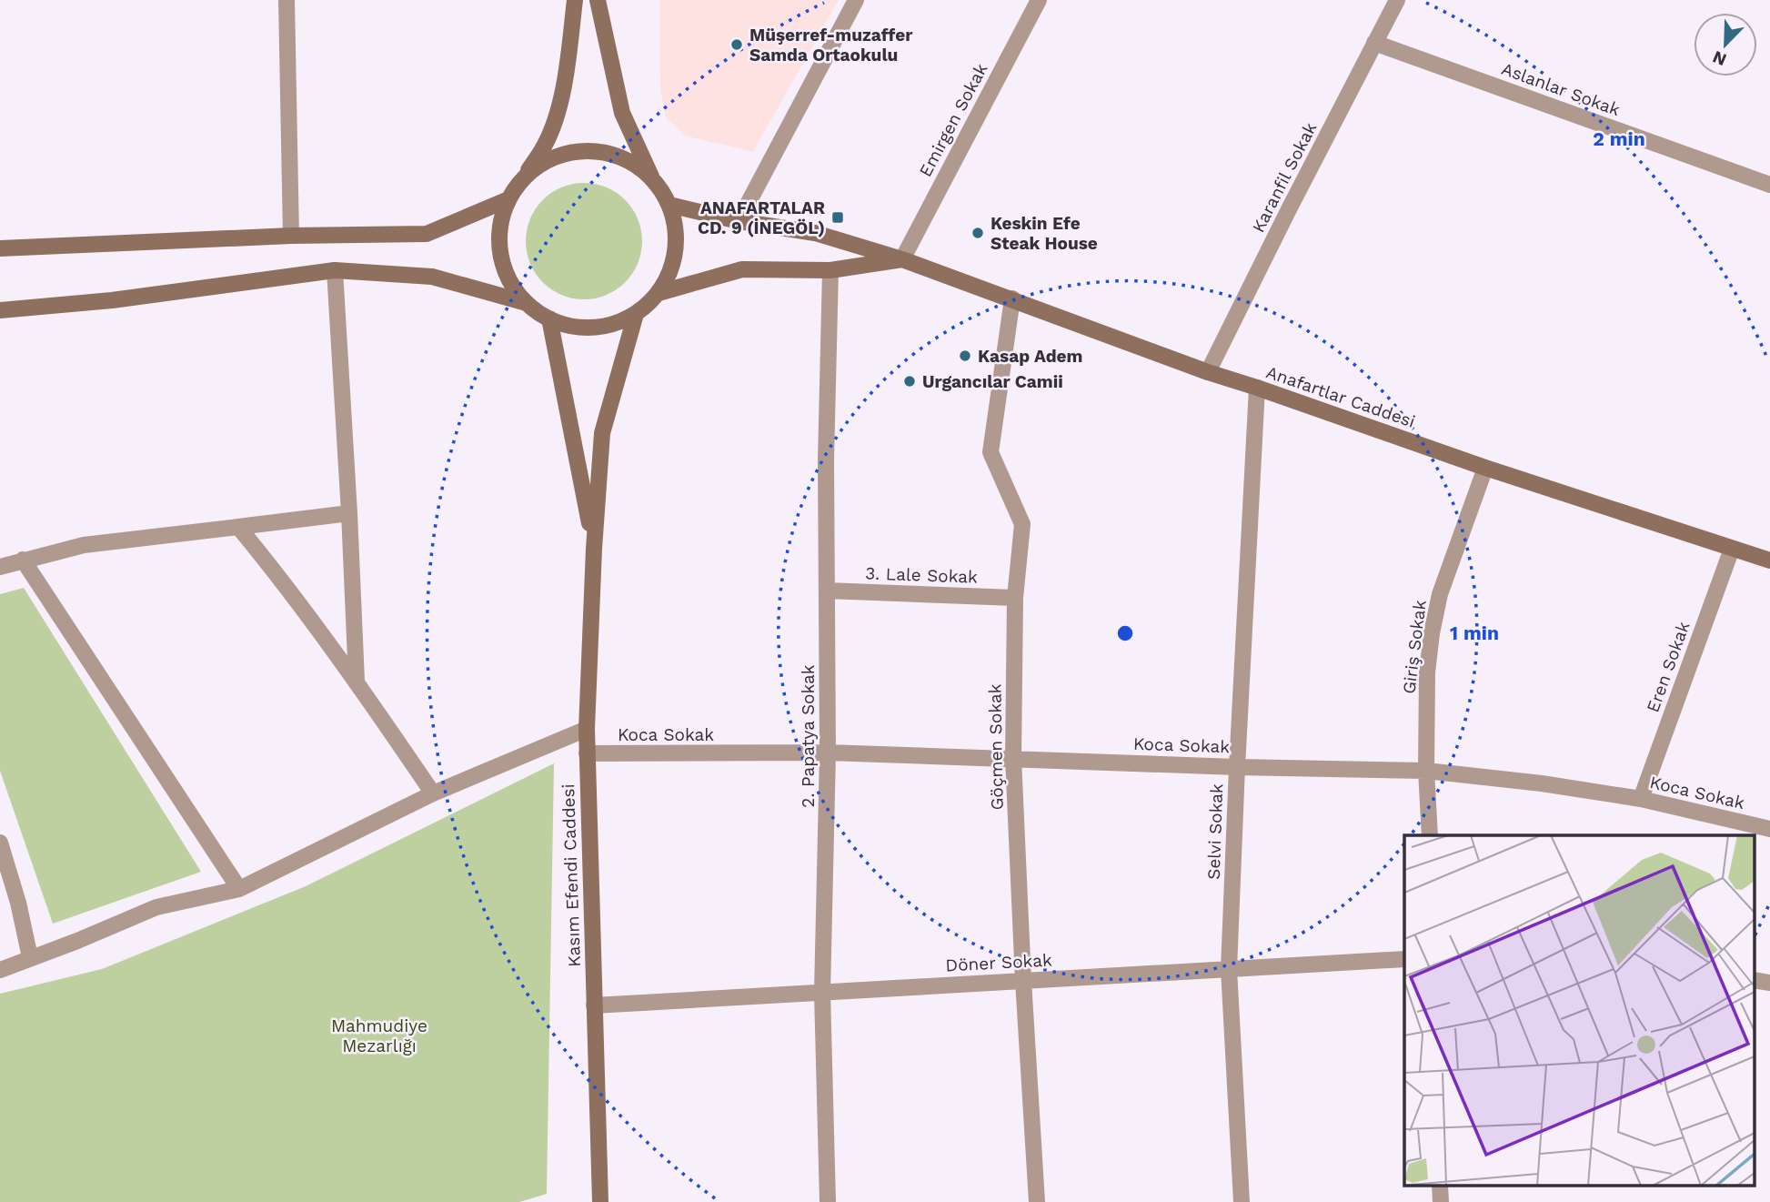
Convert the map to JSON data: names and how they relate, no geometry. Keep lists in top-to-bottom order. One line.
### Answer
{"streets":{"main road":["Anafartlar Caddesi","Kasım Efendi Caddesi"],"street":["Aslanlar Sokak","Emirgen Sokak","Karanfil Sokak","3. Lale Sokak","Giriş Sokak","Eren Sokak","Koca Sokak","2. Papatya Sokak","Göçmen Sokak","Selvi Sokak","Döner Sokak"]},"crossings":[["Aslanlar Sokak","Karanfil Sokak"],["Emirgen Sokak","Anafartlar Caddesi"],["Karanfil Sokak","Anafartlar Caddesi"],["Anafartlar Caddesi","Giriş Sokak"],["Anafartlar Caddesi","Eren Sokak"],["Anafartlar Caddesi","Göçmen Sokak"],["Anafartlar Caddesi","Selvi Sokak"],["Anafartlar Caddesi","Kasım Efendi Caddesi"],["3. Lale Sokak","2. Papatya Sokak"],["3. Lale Sokak","Göçmen Sokak"],["Giriş Sokak","Koca Sokak"],["Eren Sokak","Koca Sokak"],["Koca Sokak","2. Papatya Sokak"],["Koca Sokak","Göçmen Sokak"],["Koca Sokak","Selvi Sokak"],["Koca Sokak","Kasım Efendi Caddesi"],["2. Papatya Sokak","Döner Sokak"],["Göçmen Sokak","Döner Sokak"],["Selvi Sokak","Döner Sokak"],["Kasım Efendi Caddesi","Döner Sokak"]],"parks":["Mahmudiye Mezarlığı"],"places":{"other":["Müşerref-muzaffer Samda Ortaokulu","Keskin Efe Steak House","Kasap Adem","Urgancılar Camii"],"transit":["ANAFARTALAR CD. 9 (İNEGÖL)"]},"north":"bottom left","rings":["2 min","1 min"]}
